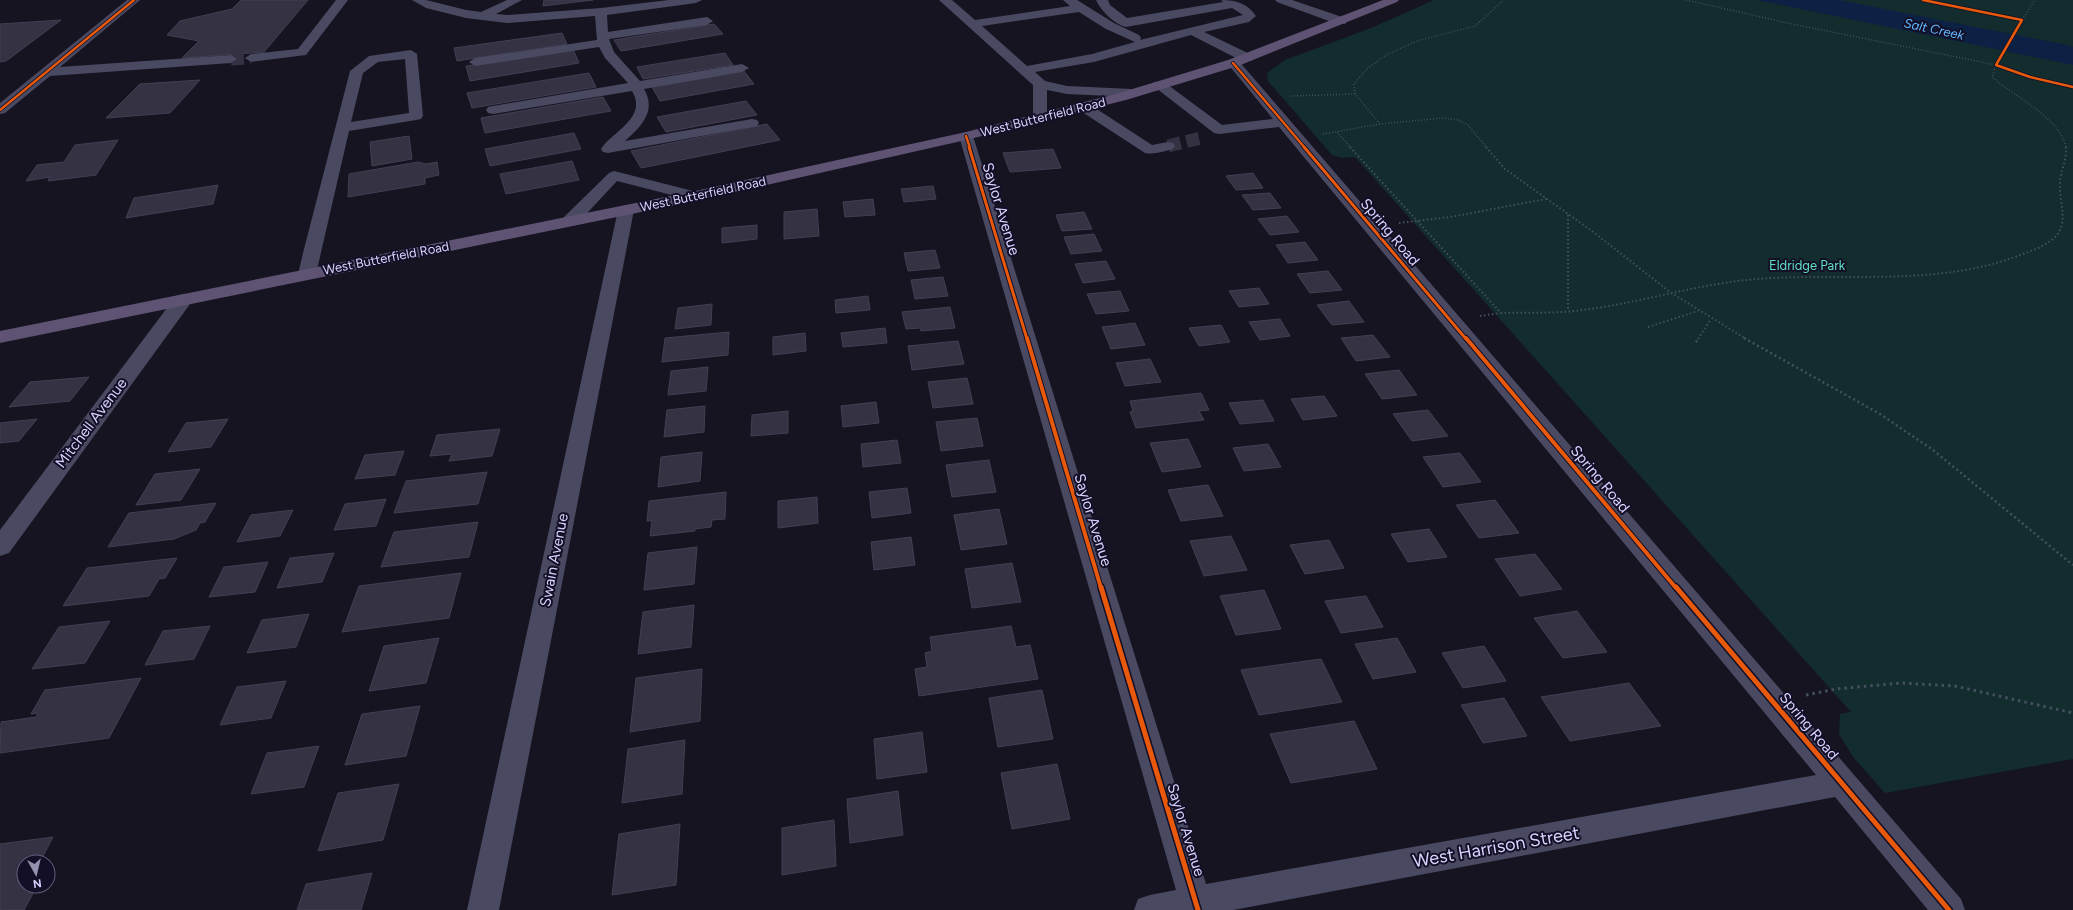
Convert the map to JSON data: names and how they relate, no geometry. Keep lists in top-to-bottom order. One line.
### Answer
{"streets":{"main road":["West Butterfield Road"],"street":["Saylor Avenue","Spring Road","Mitchell Avenue","Swain Avenue","West Harrison Street"]},"crossings":[["West Butterfield Road","Saylor Avenue"],["West Butterfield Road","Spring Road"],["West Butterfield Road","Mitchell Avenue"],["West Butterfield Road","Swain Avenue"],["Saylor Avenue","West Harrison Street"],["Spring Road","West Harrison Street"]],"water":["Salt Creek"],"parks":["Eldridge Park"],"north":"bottom"}
